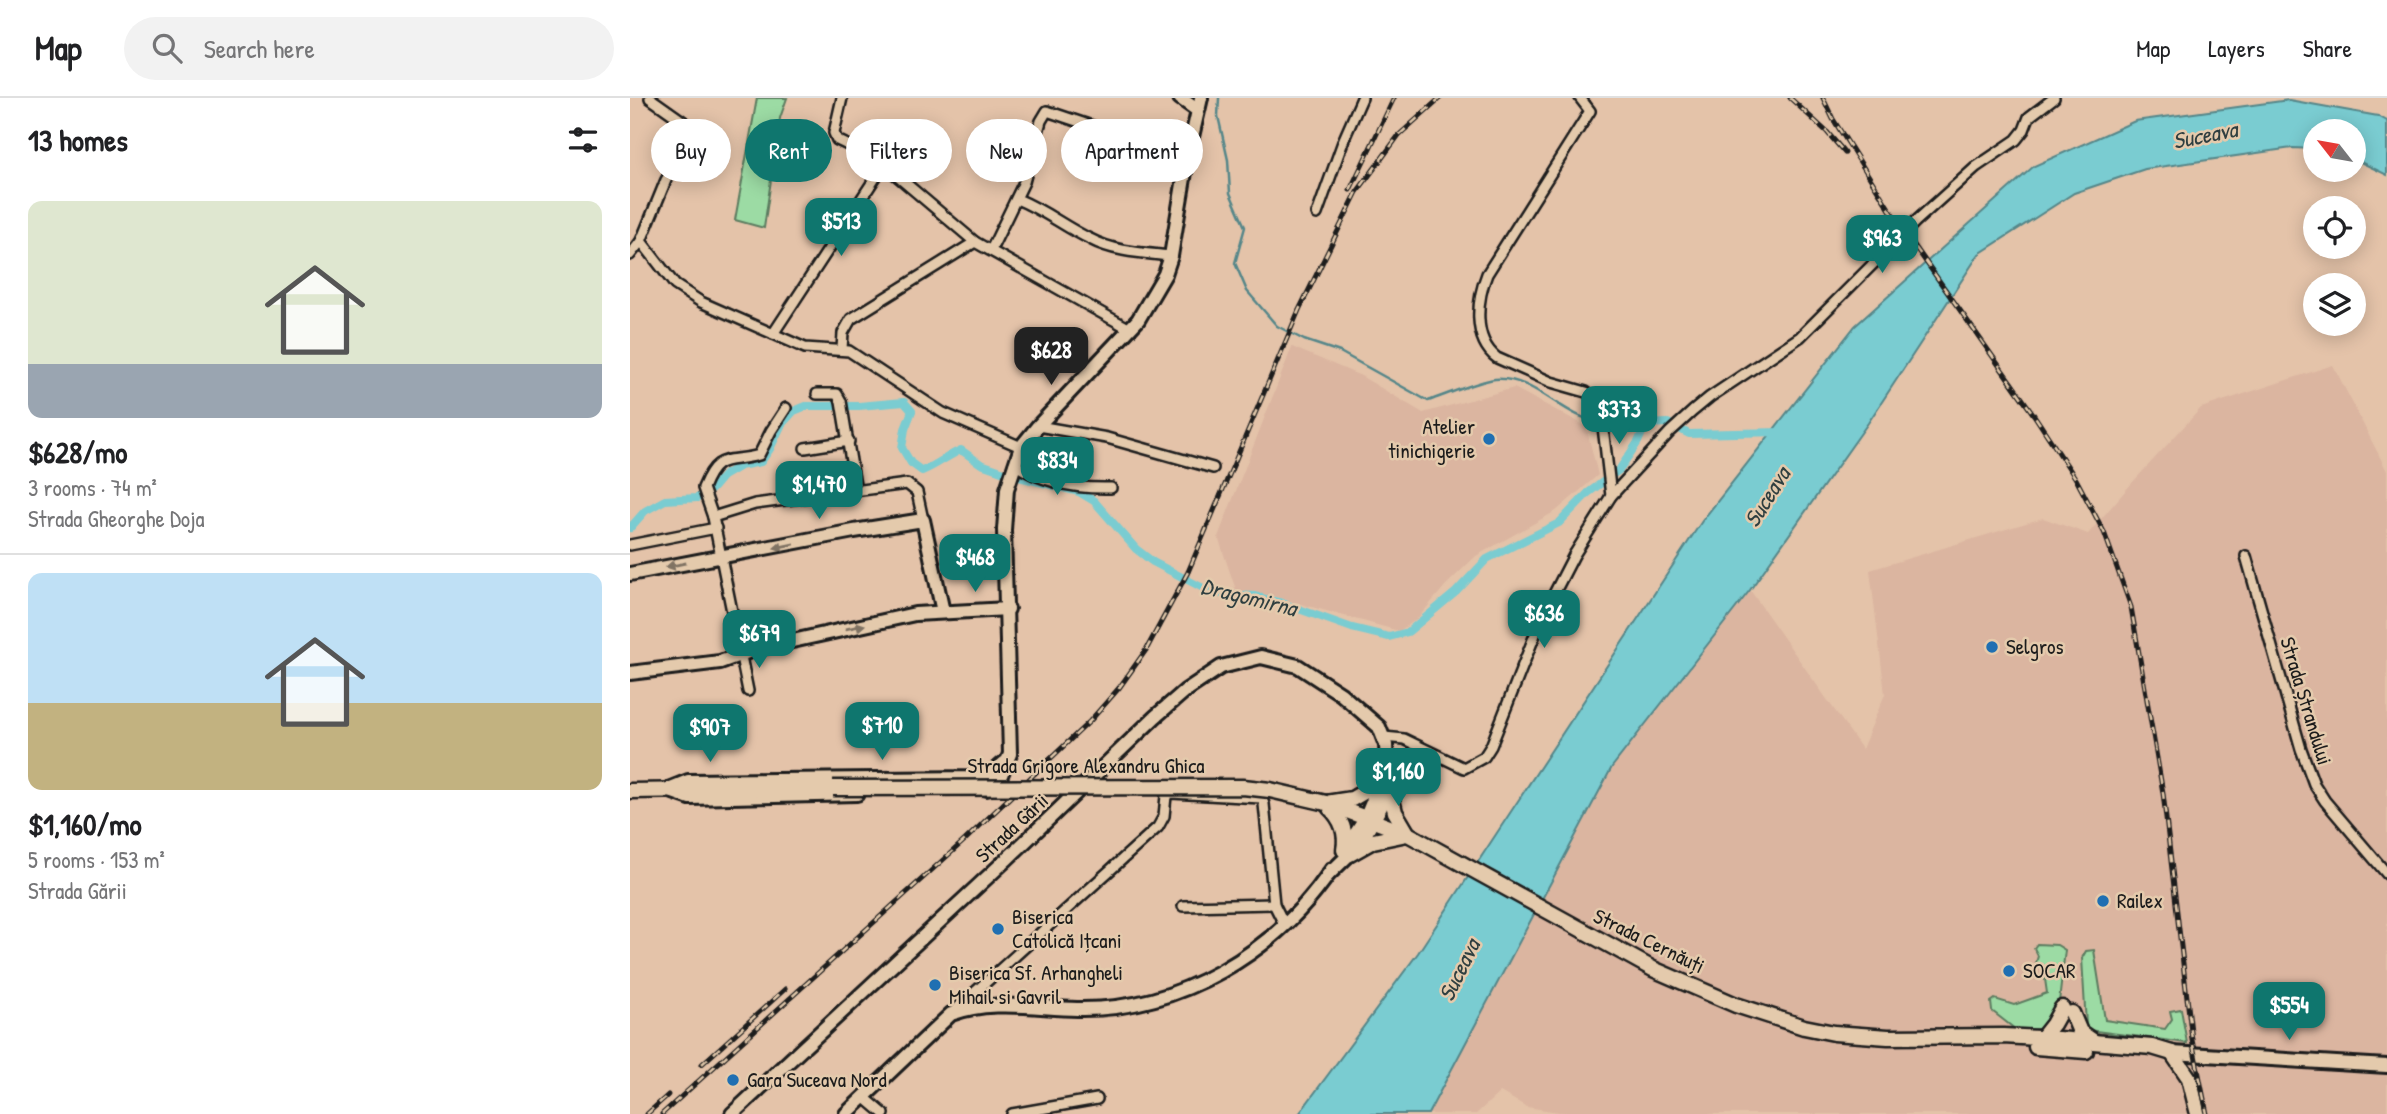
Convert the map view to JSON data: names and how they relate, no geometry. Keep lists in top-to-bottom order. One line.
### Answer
{"streets":{"main road":["Strada Grigore Alexandru Ghica","Strada Cernăuți"],"street":["Strada Ștrandului","Strada Gării"]},"crossings":[["Strada Grigore Alexandru Ghica","Strada Cernăuți"]],"water":["Suceava","Dragomirna"],"places":["Atelier tinichigerie","Selgros","Railex","Biserica Catolică Ițcani","SOCAR","Biserica Sf. Arhangheli Mihail si Gavril","Gara Suceava Nord"],"north":"top left","page":{"header":"Map","search":"Search here","nav":["Map","Layers","Share"],"heading":"13 homes","chip":["Buy","Rent","Filters","New","Apartment"],"list":[{"name":"$628/mo","note":"3 rooms · 74 m² · Strada Gheorghe Doja"},{"name":"$1,160/mo","note":"5 rooms · 153 m² · Strada Gării"}],"price":["$513","$963","$628","$373","$834","$1,470","$468","$636","$679","$710","$907","$1,160","$554"]}}
